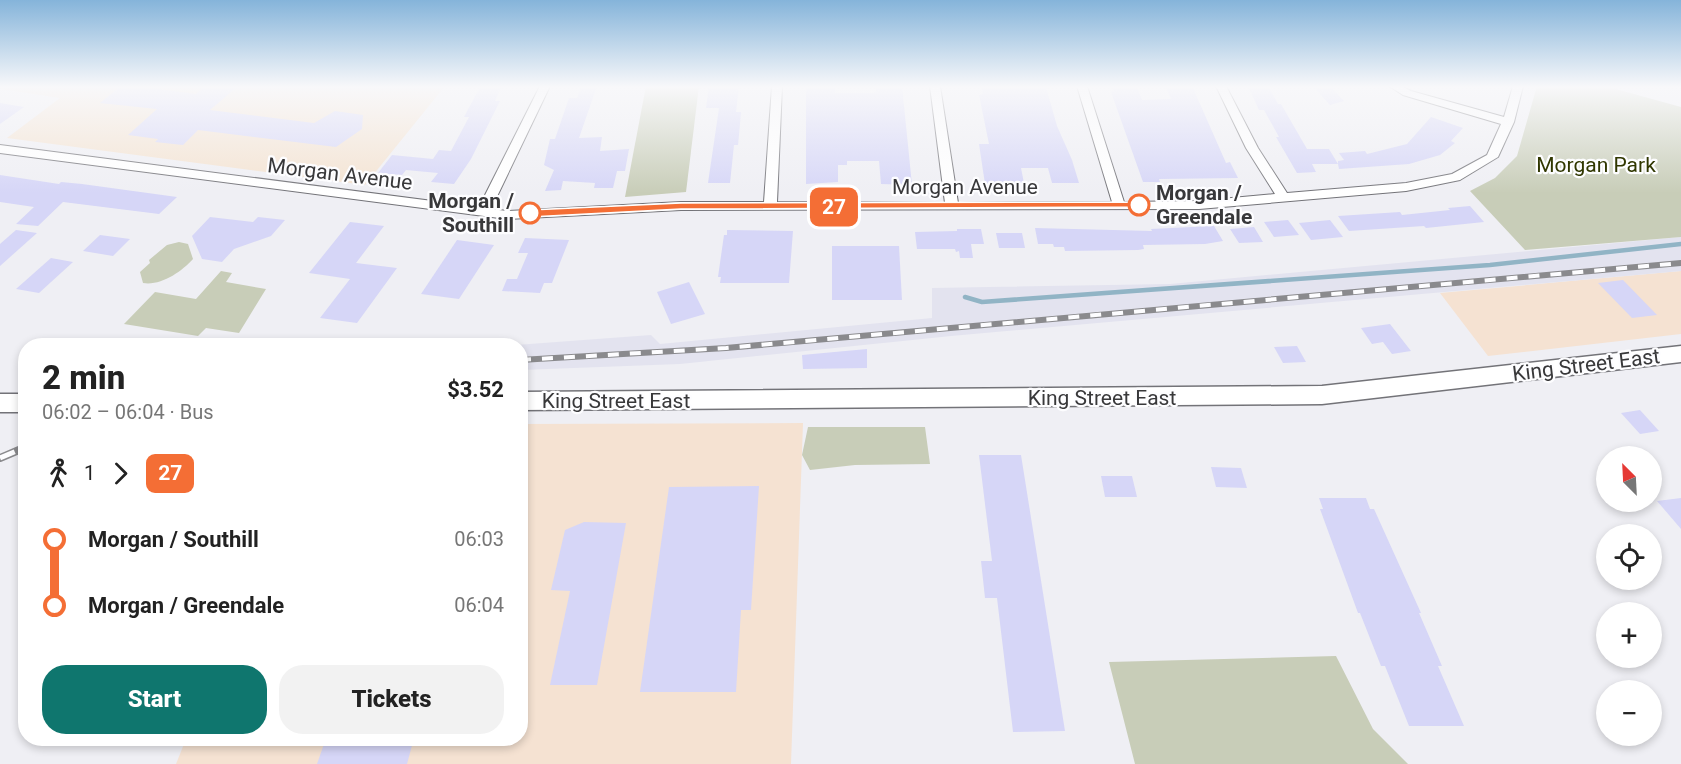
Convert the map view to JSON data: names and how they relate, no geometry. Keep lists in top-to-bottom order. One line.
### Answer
{"streets":{"main road":["King Street East"],"street":["Morgan Avenue"]},"parks":["Morgan Park"],"places":["Morgan / Greendale","Morgan / Southill"],"lines":["bus line 27"],"north":"top left","page":{"on_map":"27","heading":["2 min","06:02 – 06:04 · Bus","$3.52"],"legs":["1","27"],"map_buttons":["+","−"],"list":[{"name":"Morgan / Southill","value":"06:03"},{"name":"Morgan / Greendale","value":"06:04"}],"buttons":["Start","Tickets"]}}
